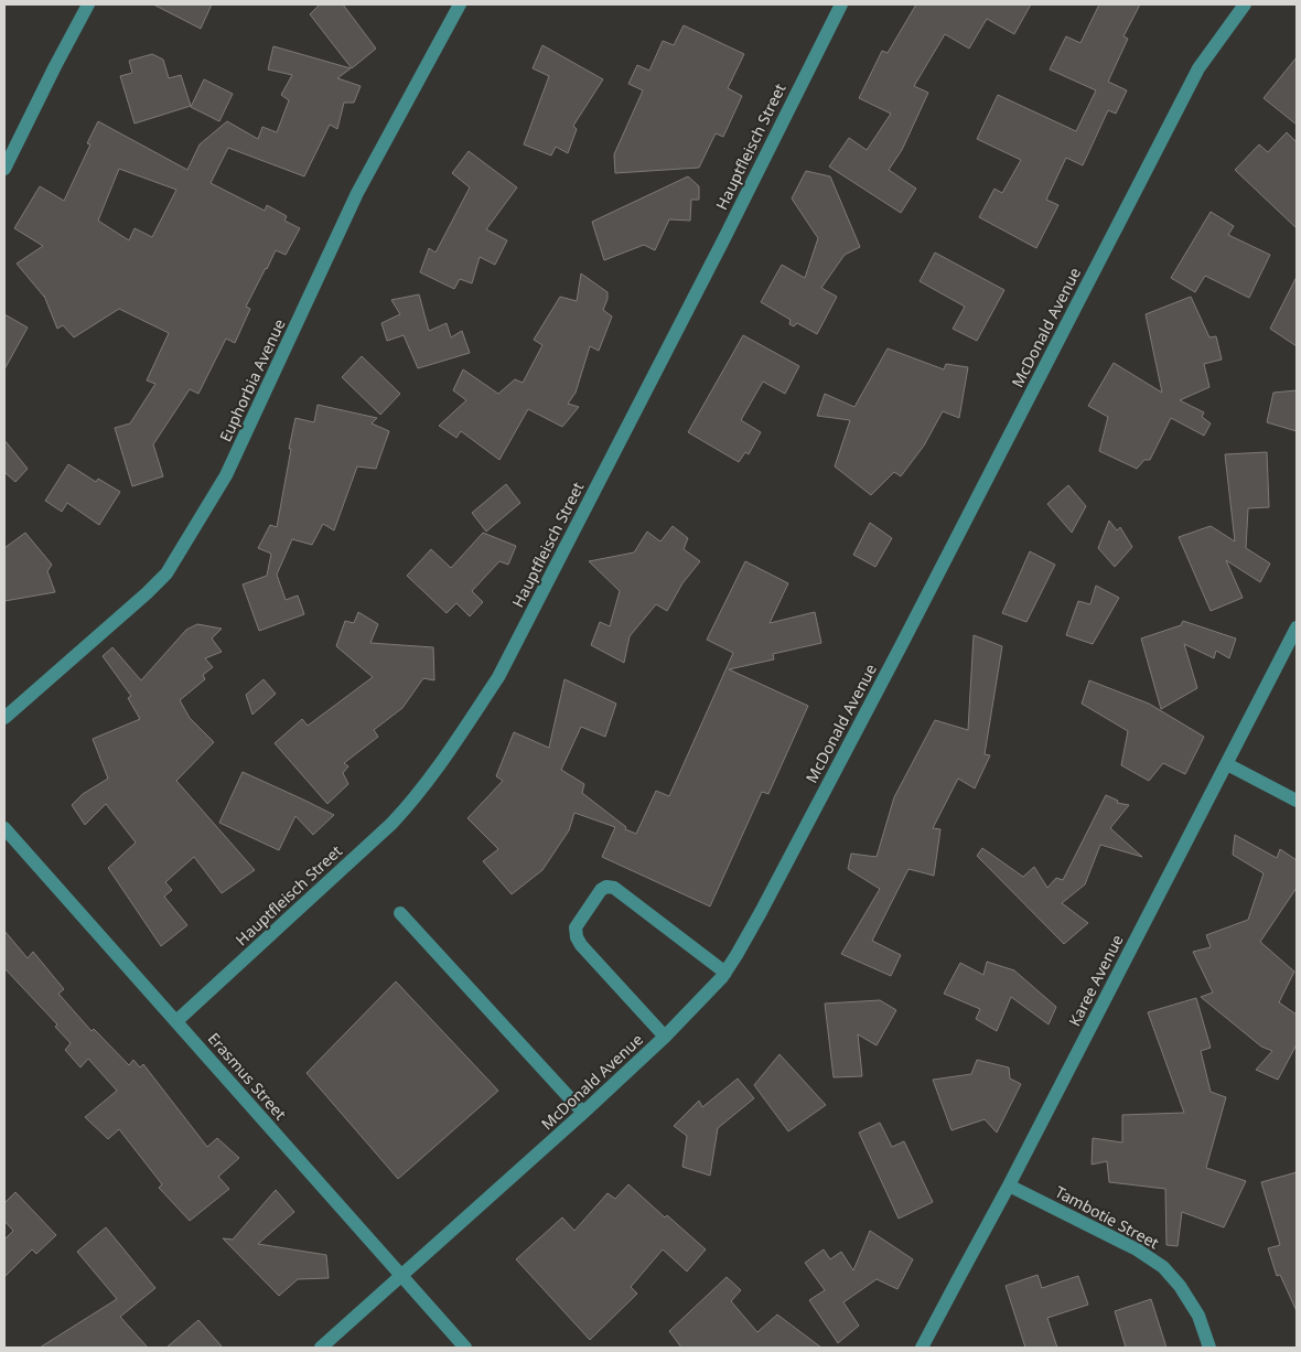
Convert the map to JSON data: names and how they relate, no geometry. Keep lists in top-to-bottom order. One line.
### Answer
{"streets":{"street":["Hauptfleisch Street","McDonald Avenue","Euphorbia Avenue","Karee Avenue","Erasmus Street","Tambotie Street"]},"crossings":[["Hauptfleisch Street","Erasmus Street"],["McDonald Avenue","Erasmus Street"],["Karee Avenue","Tambotie Street"]]}
